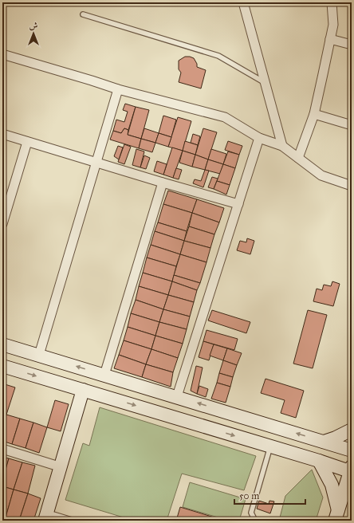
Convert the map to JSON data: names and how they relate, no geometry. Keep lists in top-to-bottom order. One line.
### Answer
{"scale_bar":"50 m","north":"top"}
